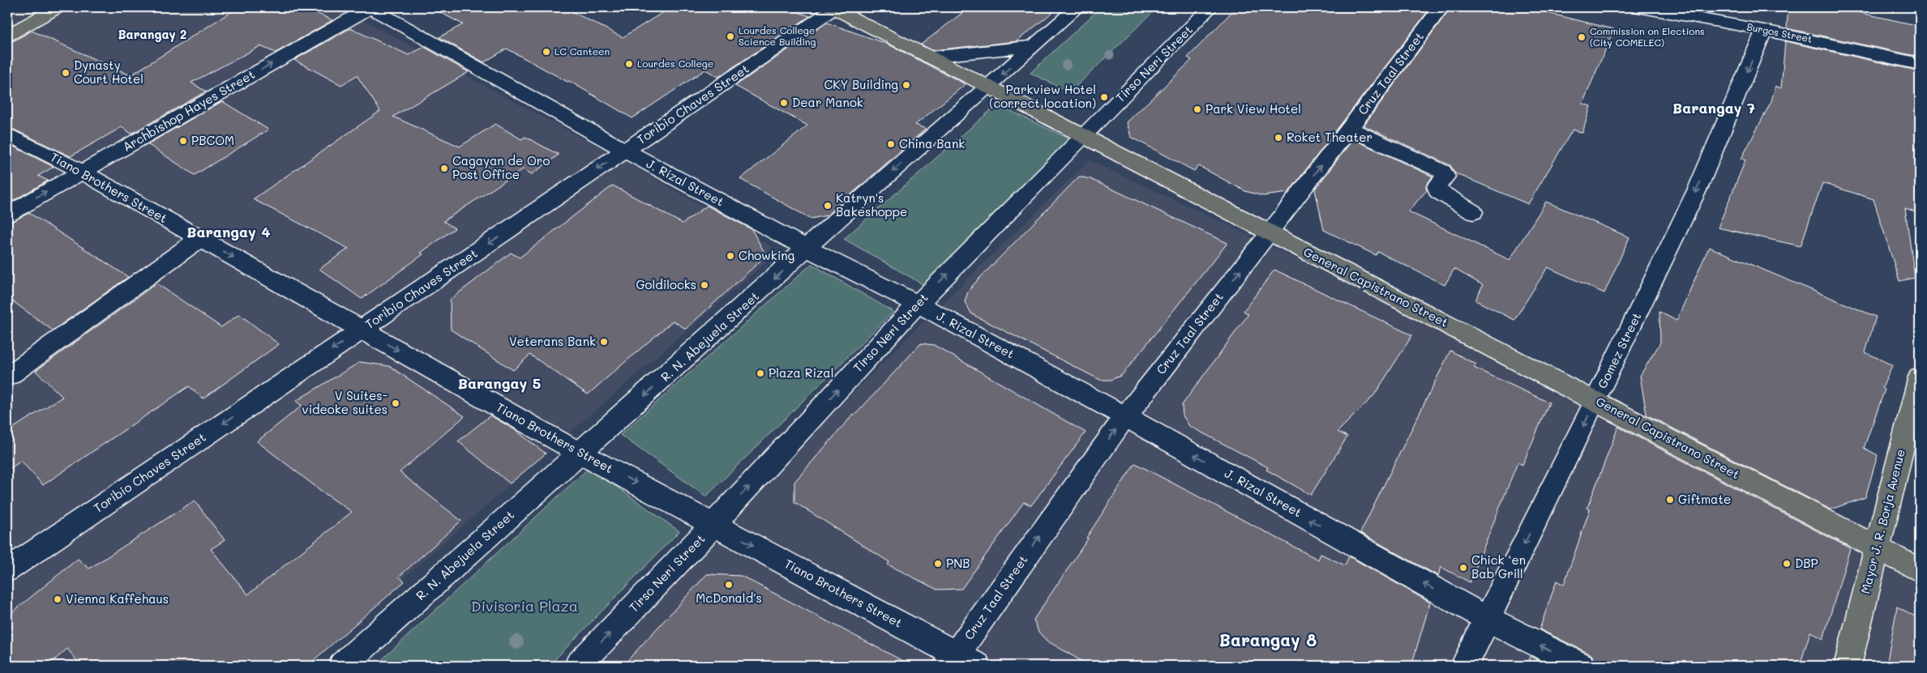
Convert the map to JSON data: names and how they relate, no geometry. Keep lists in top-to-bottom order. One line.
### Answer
{"streets":{"main road":["General Capistrano Street","Mayor J. R. Borja Avenue"],"street":["Burgos Street","Tirso Neri Street","Cruz Taal Street","Toribio Chaves Street","Archbishop Hayes Street","J. Rizal Street","Tiano Brothers Street","R. N. Abejuela Street","Gomez Street"]},"crossings":[["Burgos Street","Gomez Street"],["Tirso Neri Street","J. Rizal Street"],["Tirso Neri Street","Tiano Brothers Street"],["Tirso Neri Street","General Capistrano Street"],["Cruz Taal Street","J. Rizal Street"],["Cruz Taal Street","Tiano Brothers Street"],["Cruz Taal Street","General Capistrano Street"],["Toribio Chaves Street","J. Rizal Street"],["Toribio Chaves Street","Tiano Brothers Street"],["Toribio Chaves Street","General Capistrano Street"],["Archbishop Hayes Street","J. Rizal Street"],["Archbishop Hayes Street","Tiano Brothers Street"],["J. Rizal Street","R. N. Abejuela Street"],["J. Rizal Street","Gomez Street"],["Tiano Brothers Street","R. N. Abejuela Street"],["General Capistrano Street","R. N. Abejuela Street"],["General Capistrano Street","Gomez Street"],["General Capistrano Street","Mayor J. R. Borja Avenue"]],"one_way":["Tirso Neri Street","Cruz Taal Street","J. Rizal Street","Tiano Brothers Street","R. N. Abejuela Street","Gomez Street"],"districts":["Barangay 2","Barangay 7","Barangay 4","Barangay 5","Barangay 8"],"parks":["Divisoria Plaza"],"places":["Lourdes College Science Building","Commission on Elections (City COMELEC)","LC Canteen","Lourdes College","Dynasty Court Hotel","CKY Building","Parkview Hotel (correct location)","Dear Manok","Park View Hotel","Roket Theater","PBCOM","China Bank","Cagayan de Oro Post Office","Katryn's Bakeshoppe","Chowking","Goldilocks","Veterans Bank","Plaza Rizal","V Suites- videoke suites","Giftmate","PNB","DBP","Chick ‘en Bab Grill","McDonald's","Vienna Kaffehaus"]}
